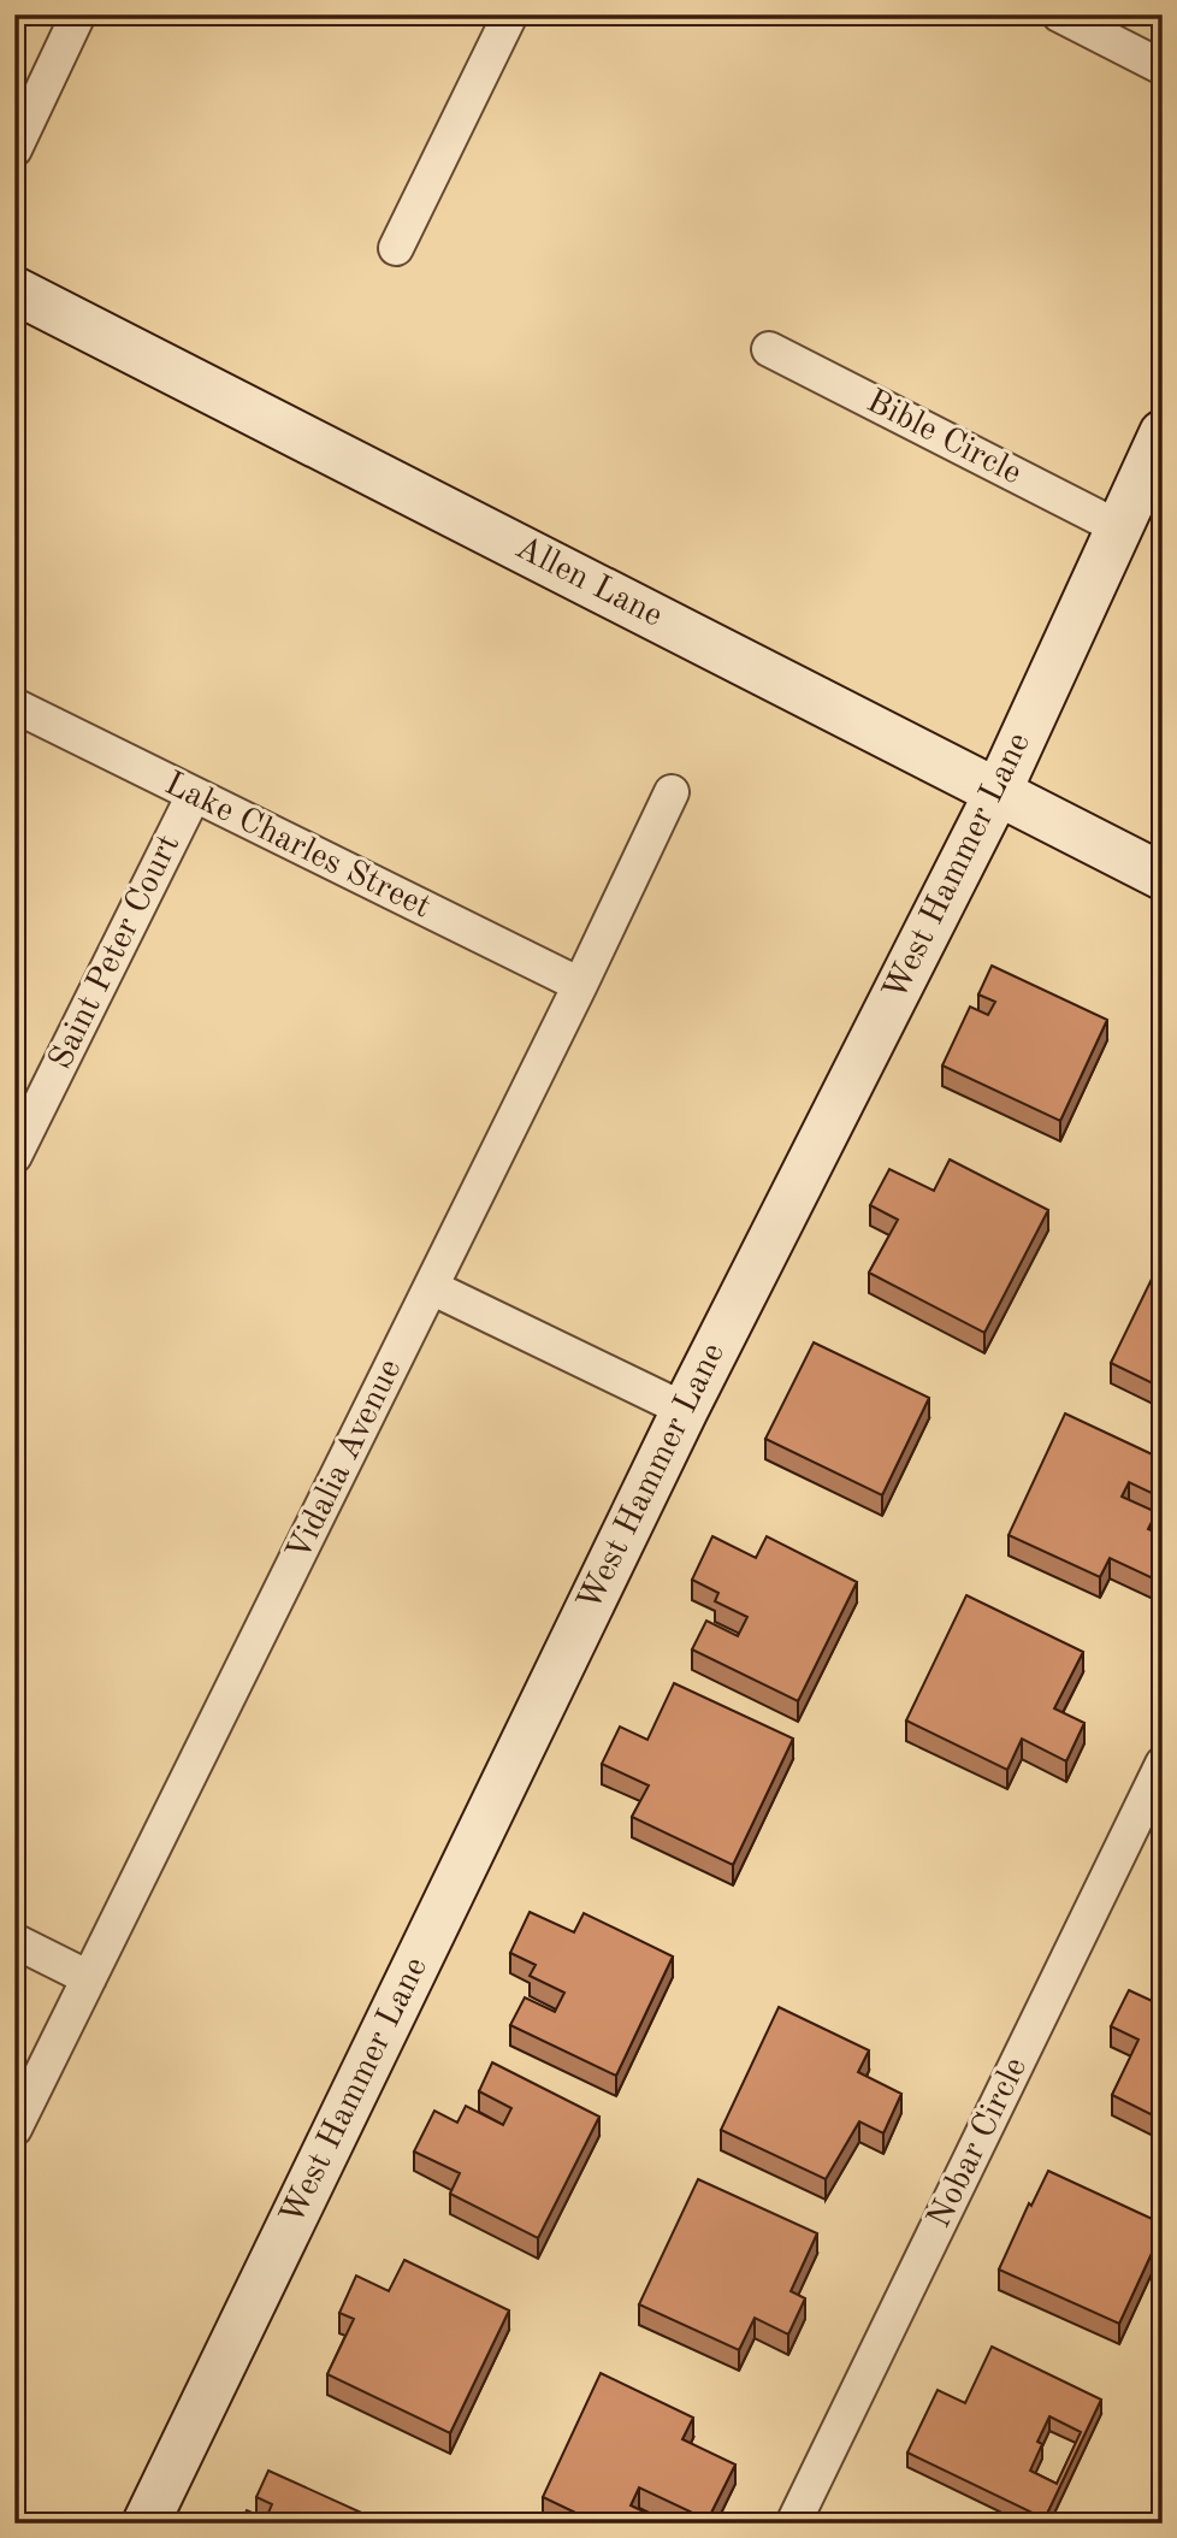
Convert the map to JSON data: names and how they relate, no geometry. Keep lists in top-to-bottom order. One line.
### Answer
{"streets":{"street":["Bible Circle","Allen Lane","Lake Charles Street","West Hammer Lane","Saint Peter Court","Vidalia Avenue","Nobar Circle"]},"crossings":[["Bible Circle","West Hammer Lane"],["Allen Lane","West Hammer Lane"],["Lake Charles Street","Saint Peter Court"],["Lake Charles Street","Vidalia Avenue"]]}
